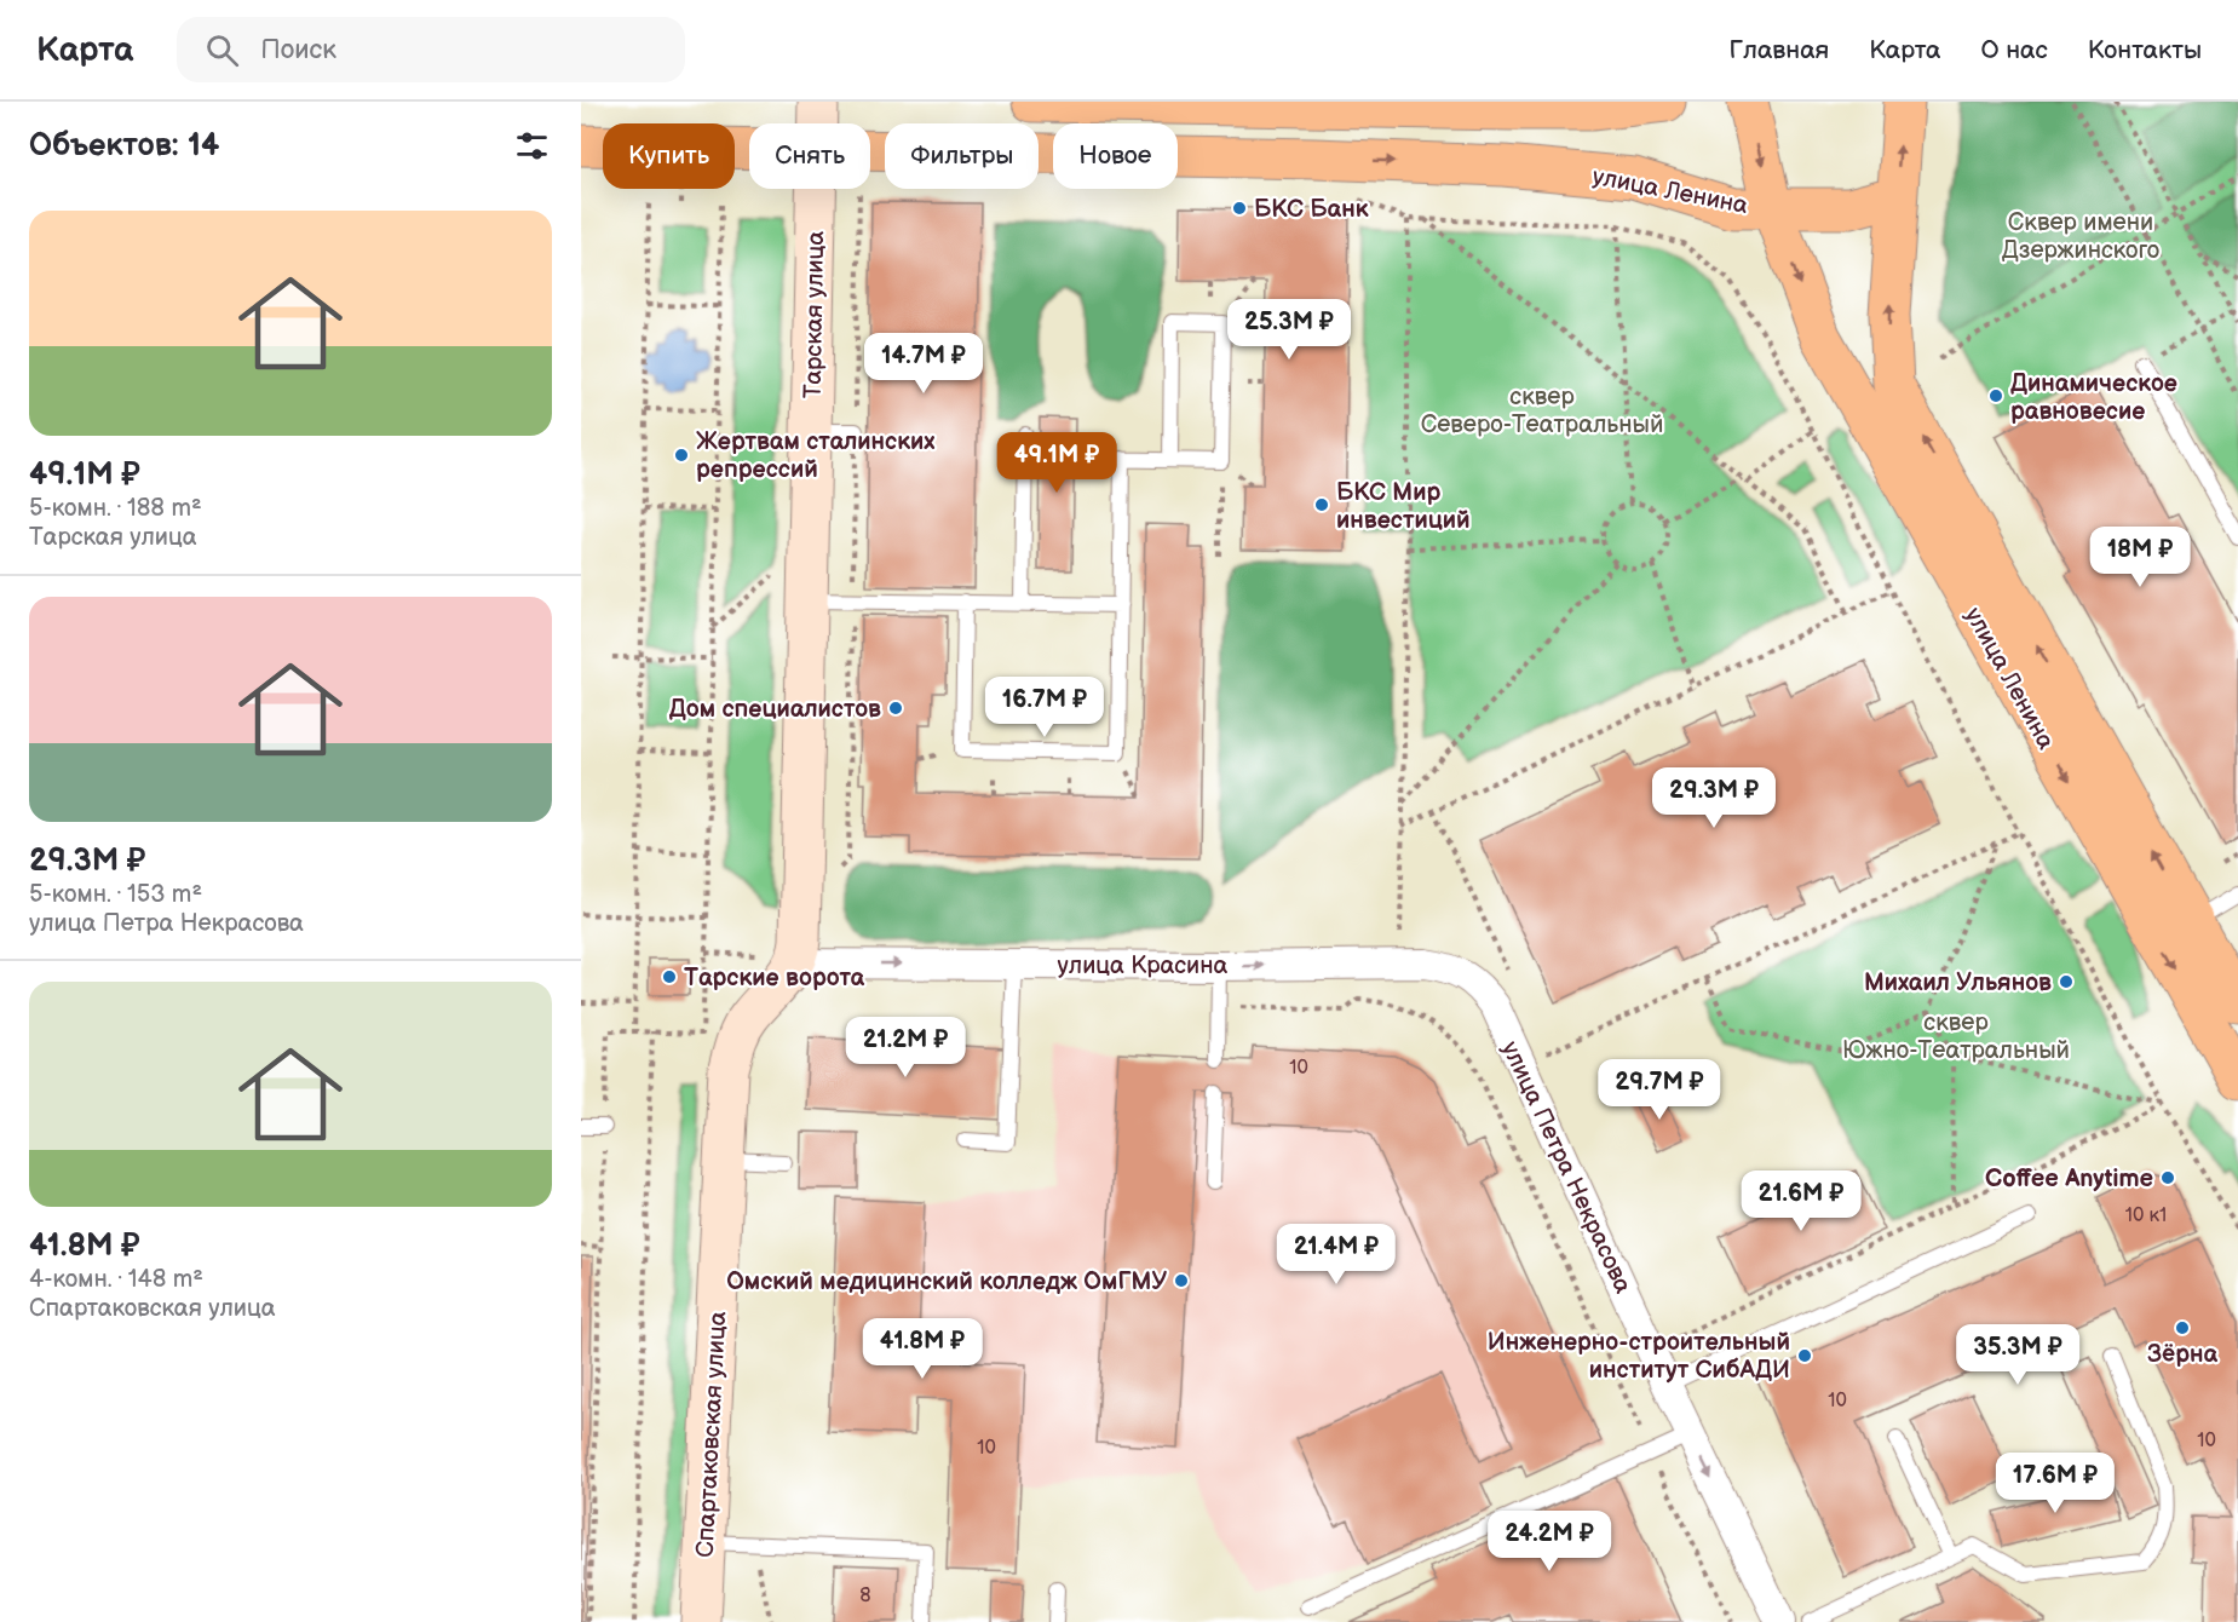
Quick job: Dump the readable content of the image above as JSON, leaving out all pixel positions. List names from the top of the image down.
{
  "streets": {
    "main road": ["улица Ленина"],
    "street": [
      "Тарская улица",
      "улица Красина",
      "улица Петра Некрасова",
      "Спартаковская улица"
    ]
  },
  "crossings": [
    ["Тарская улица", "улица Красина"],
    ["Тарская улица", "Спартаковская улица"],
    ["улица Красина", "улица Петра Некрасова"],
    ["улица Красина", "Спартаковская улица"]
  ],
  "one_way": ["улица Красина"],
  "parks": ["Сквер имени Дзержинского", "сквер Северо-Театральный", "сквер Южно-Театральный"],
  "places": [
    "БКС Банк",
    "Динамическое равновесие",
    "Жертвам сталинских репрессий",
    "БКС Мир инвестиций",
    "Дом специалистов",
    "Тарские ворота",
    "Михаил Ульянов",
    "Coffee Anytime",
    "Омский медицинский колледж ОмГМУ",
    "Зёрна",
    "Инженерно-строительный институт СибАДИ"
  ],
  "house_numbers": [
    "10",
    "10 к1",
    "10",
    "10",
    "10",
    "8"
  ],
  "page": {
    "header": "Карта",
    "search": "Поиск",
    "nav": [
      "Главная",
      "Карта",
      "О нас",
      "Контакты"
    ],
    "heading": "Объектов: 14",
    "chip": [
      "Купить",
      "Снять",
      "Фильтры",
      "Новое"
    ],
    "list": [
      {
        "name": "49.1M ₽",
        "note": "5-комн. · 188 m² · Тарская улица"
      },
      {
        "name": "29.3M ₽",
        "note": "5-комн. · 153 m² · улица Петра Некрасова"
      },
      {
        "name": "41.8M ₽",
        "note": "4-комн. · 148 m² · Спартаковская улица"
      }
    ],
    "price": [
      "25.3M ₽",
      "14.7M ₽",
      "49.1M ₽",
      "18M ₽",
      "16.7M ₽",
      "29.3M ₽",
      "21.2M ₽",
      "29.7M ₽",
      "21.6M ₽",
      "21.4M ₽",
      "41.8M ₽",
      "35.3M ₽",
      "17.6M ₽",
      "24.2M ₽"
    ]
  }
}
